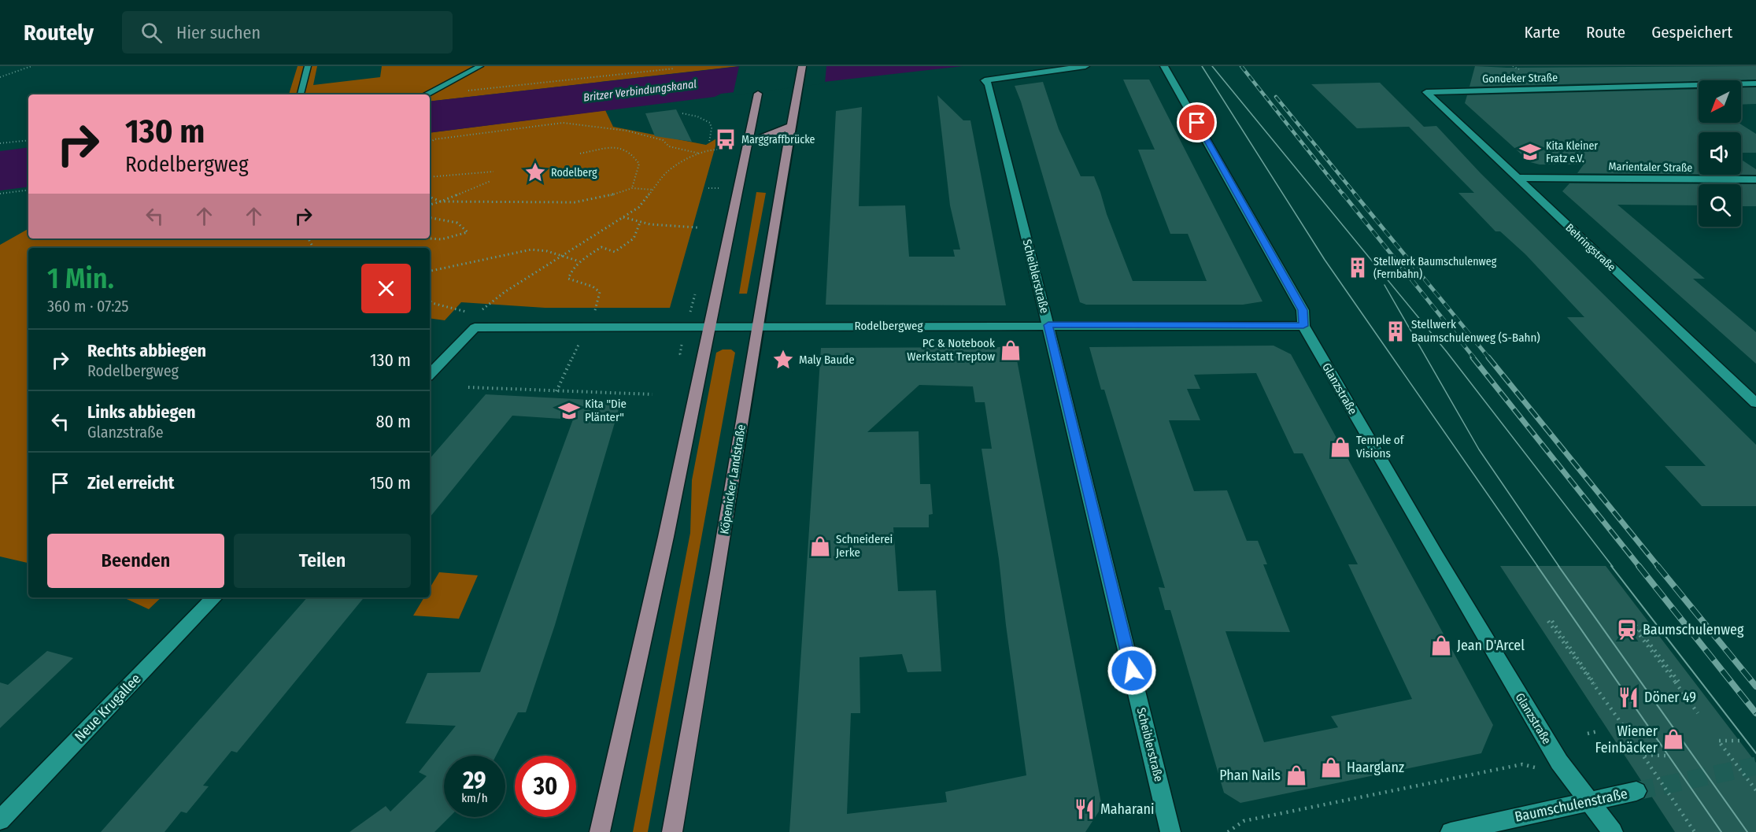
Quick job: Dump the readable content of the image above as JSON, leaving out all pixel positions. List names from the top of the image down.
{
  "streets": {
    "main road": ["Köpenicker Landstraße"],
    "street": [
      "Gondeker Straße",
      "Marientaler Straße",
      "Behringstraße",
      "Scheiblerstraße",
      "Rodelbergweg",
      "Glanzstraße",
      "Neue Krugallee",
      "Baumschulenstraße"
    ]
  },
  "crossings": [
    ["Gondeker Straße", "Behringstraße"],
    ["Marientaler Straße", "Behringstraße"],
    ["Scheiblerstraße", "Rodelbergweg"],
    ["Rodelbergweg", "Glanzstraße"],
    ["Rodelbergweg", "Köpenicker Landstraße"],
    ["Glanzstraße", "Baumschulenstraße"]
  ],
  "water": ["Britzer Verbindungskanal"],
  "places": {
    "bus stop": ["Marggraffbrücke"],
    "school or university": ["Kita Kleiner Fratz e.V.", "Kita \"Die Plänter\""],
    "place": ["Rodelberg", "Maly Baude"],
    "building": ["Stellwerk Baumschulenweg (Fernbahn)", "Stellwerk Baumschulenweg (S-Bahn)"],
    "shop": [
      "PC & Notebook Werkstatt Treptow",
      "Temple of Visions",
      "Schneiderei Jerke",
      "Jean D'Arcel",
      "Wiener Feinbäcker",
      "Haarglanz",
      "Phan Nails"
    ],
    "station": ["Baumschulenweg"],
    "restaurant": ["Döner 49", "Maharani"]
  },
  "north": "bottom left",
  "page": {
    "header": "Routely",
    "search": "Hier suchen",
    "nav": ["Karte", "Route", "Gespeichert"],
    "turn": ["130 m", "Rodelbergweg"],
    "heading": ["1 Min.", "360 m · 07:25"],
    "list": [
      {
        "name": "Rechts abbiegen",
        "note": "Rodelbergweg",
        "value": "130 m"
      },
      {
        "name": "Links abbiegen",
        "note": "Glanzstraße",
        "value": "80 m"
      },
      {
        "name": "Ziel erreicht",
        "value": "150 m"
      }
    ],
    "buttons": ["Beenden", "Teilen"],
    "speed": "29 km/h",
    "limit": "30"
  }
}
